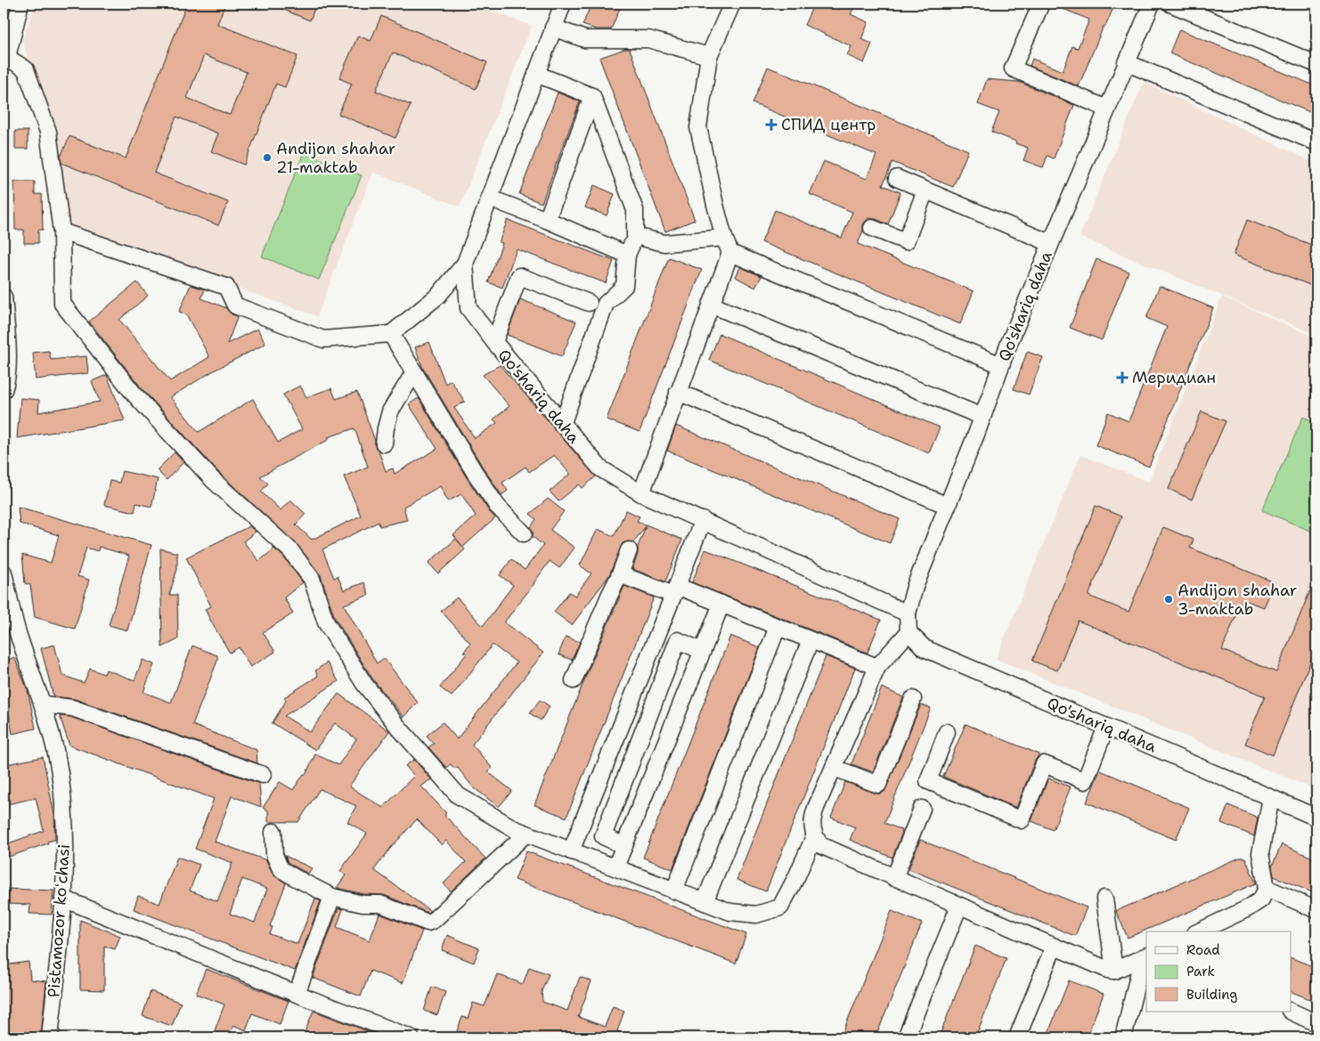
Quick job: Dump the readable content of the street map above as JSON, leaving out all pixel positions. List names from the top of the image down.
{
  "streets": {
    "street": ["Qo'shariq daha", "Pistamozor koʻchasi"]
  },
  "places": {
    "health": ["СПИД центр", "Меридиан"],
    "other": ["Andijon shahar 21-maktab", "Andijon shahar 3-maktab"]
  },
  "legend": ["Road", "Park", "Building"]
}
